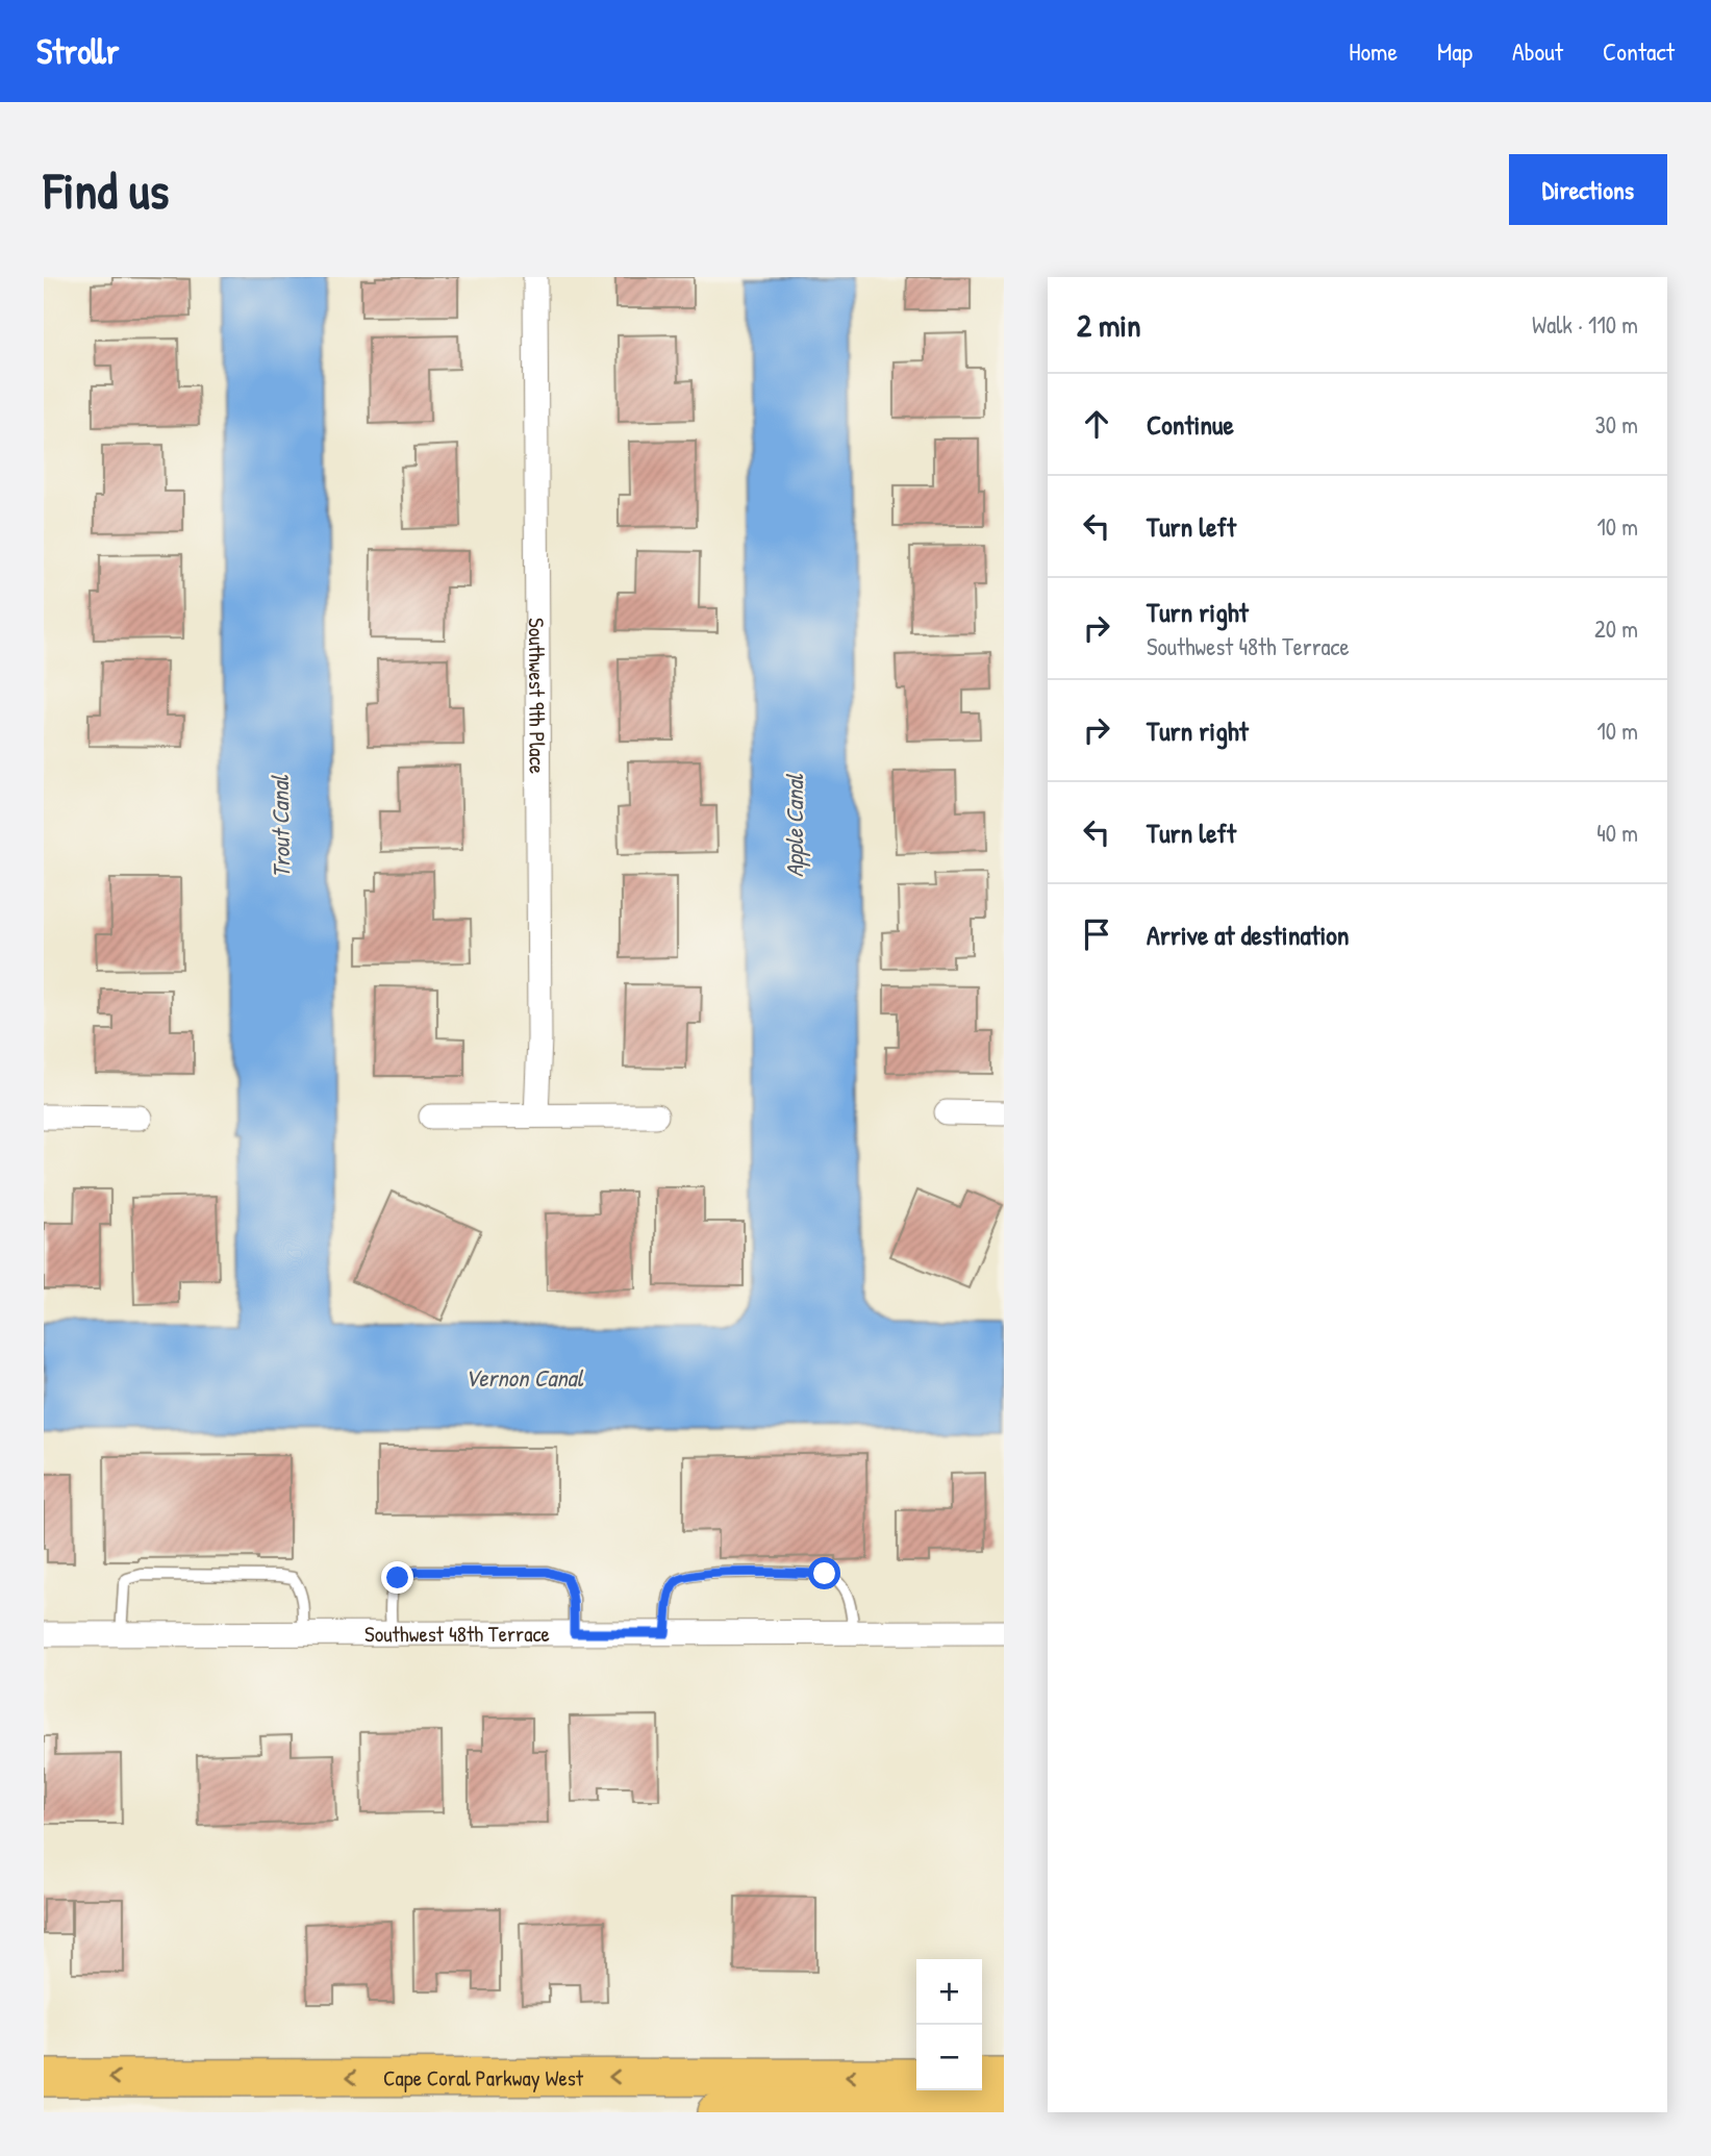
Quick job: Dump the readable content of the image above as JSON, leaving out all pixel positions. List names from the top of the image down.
{
  "streets": {
    "main road": ["Cape Coral Parkway West"],
    "street": ["Southwest 9th Place", "Southwest 48th Terrace"]
  },
  "one_way": ["Cape Coral Parkway West"],
  "water": ["Apple Canal", "Trout Canal", "Vernon Canal"],
  "page": {
    "header": "Strollr",
    "nav": [
      "Home",
      "Map",
      "About",
      "Contact"
    ],
    "buttons": "Directions",
    "title": "Find us",
    "heading": ["2 min", "Walk · 110 m"],
    "list": [
      ["Continue", "30 m"],
      ["Turn left", "10 m"],
      ["Turn right", "Southwest 48th Terrace", "20 m"],
      ["Turn right", "10 m"],
      ["Turn left", "40 m"],
      "Arrive at destination"
    ],
    "map_buttons": ["+", "−"]
  }
}
